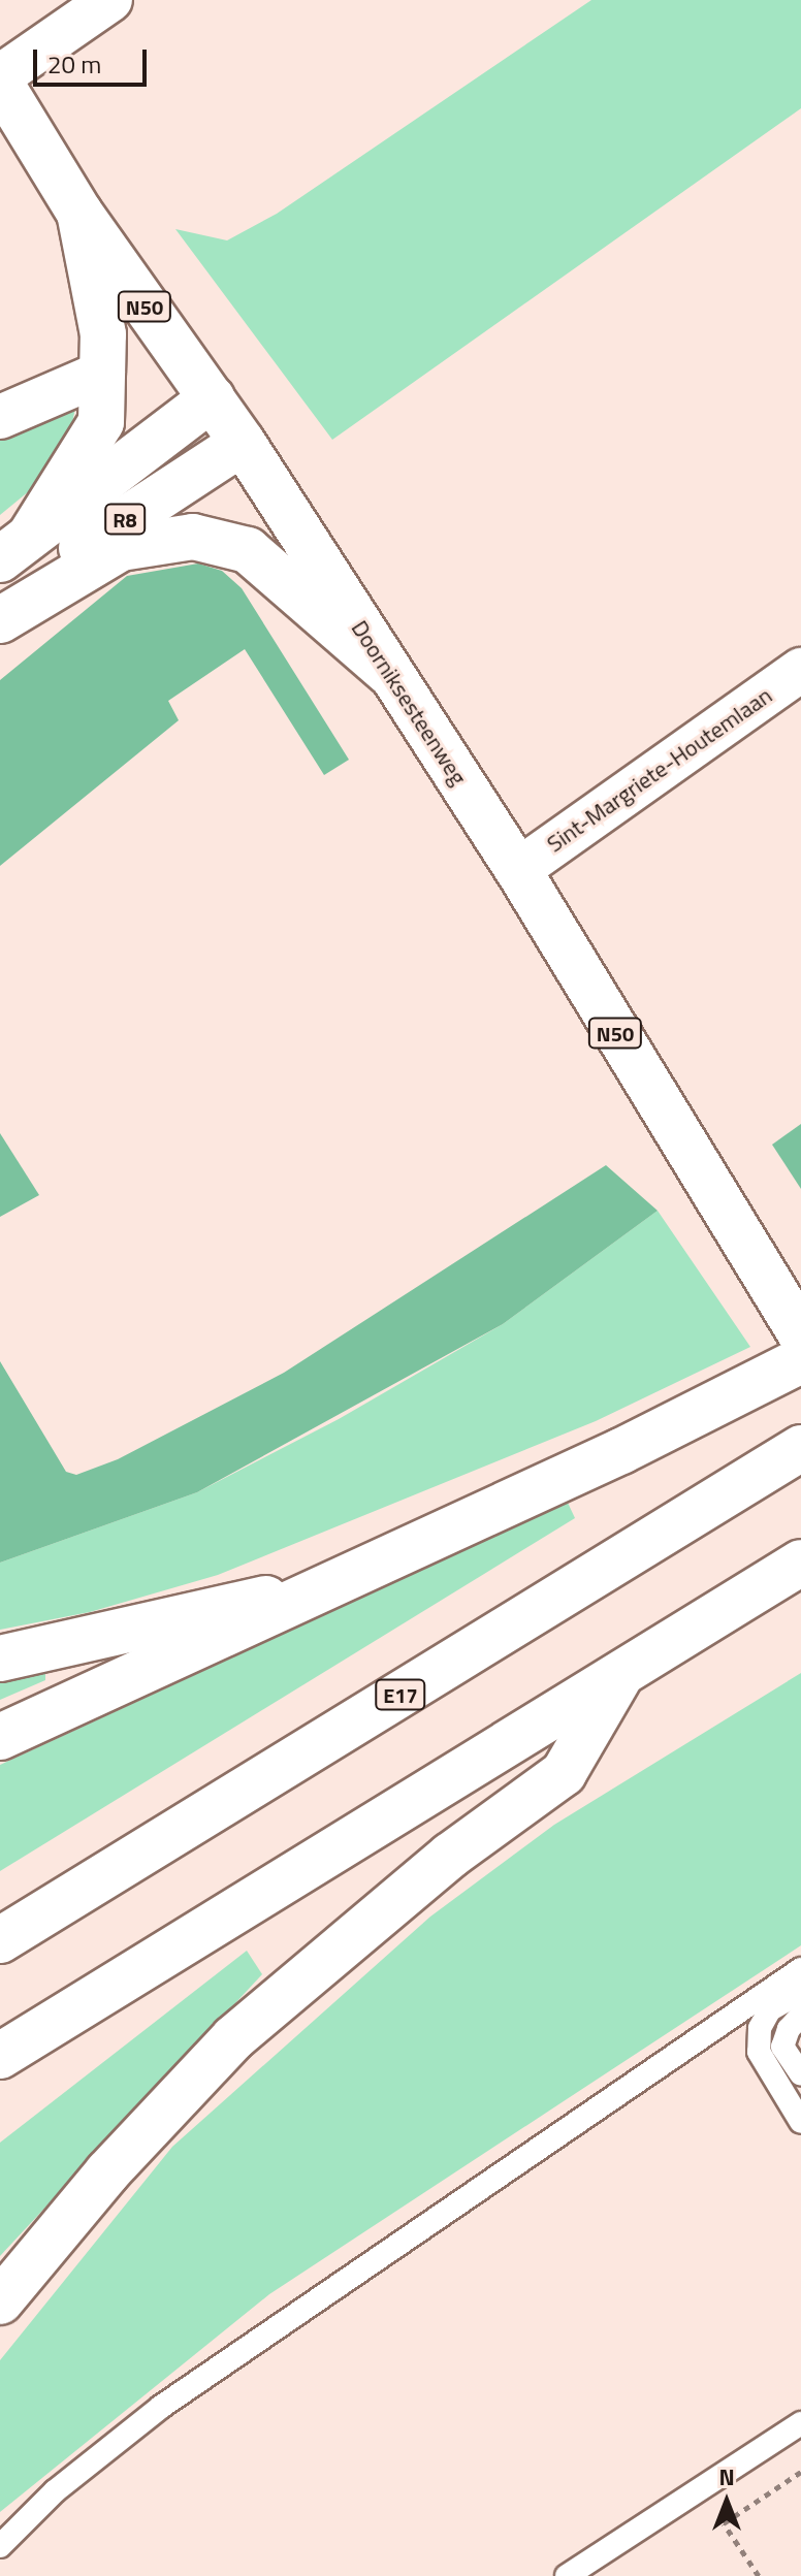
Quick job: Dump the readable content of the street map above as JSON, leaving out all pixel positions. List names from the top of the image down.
{
  "streets": {
    "main road": [
      "N50",
      "R8",
      "Doorniksesteenweg",
      "E17"
    ],
    "street": ["Sint-Margriete-Houtemlaan"]
  },
  "crossings": [
    ["R8", "Doorniksesteenweg"],
    ["Doorniksesteenweg", "Sint-Margriete-Houtemlaan"]
  ],
  "scale_bar": "20 m",
  "north": "top"
}
